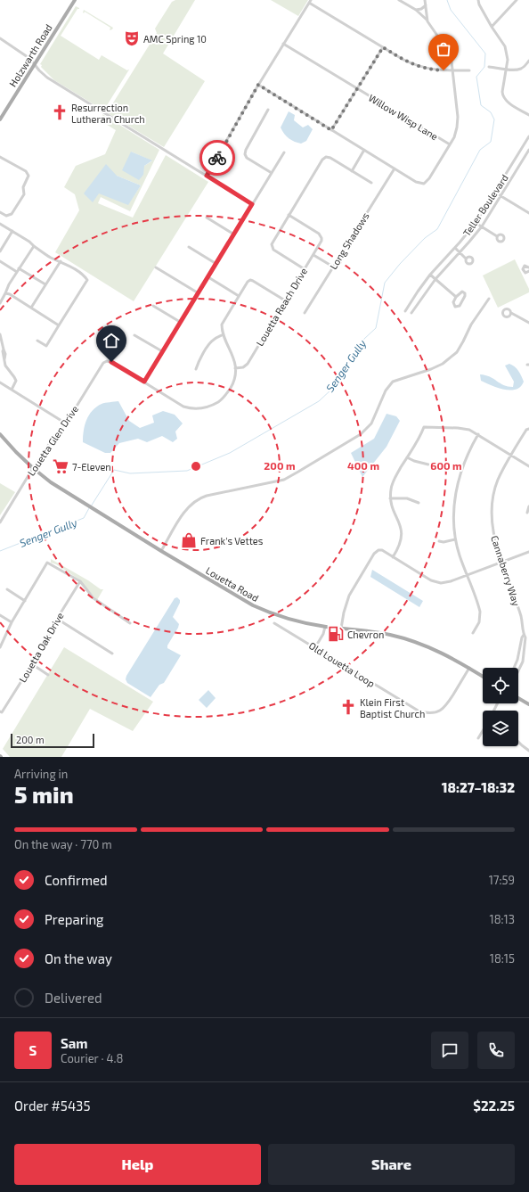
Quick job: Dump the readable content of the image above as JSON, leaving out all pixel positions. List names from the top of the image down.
{
  "streets": {
    "main road": ["Holzwarth Road", "Louetta Road"],
    "street": [
      "Willow Wisp Lane",
      "Teller Boulevard",
      "Long Shadows",
      "Louetta Reach Drive",
      "Louetta Glen Drive",
      "Cannaberry Way",
      "Louetta Oak Drive",
      "Old Louetta Loop"
    ]
  },
  "crossings": [
    ["Louetta Glen Drive", "Louetta Road"],
    ["Louetta Road", "Old Louetta Loop"]
  ],
  "water": ["Senger Gully"],
  "places": {
    "theatre": ["AMC Spring 10"],
    "church": ["Resurrection Lutheran Church", "Klein First Baptist Church"],
    "supermarket": ["7-Eleven"],
    "shop": ["Frank's Vettes"],
    "fuel station": ["Chevron"]
  },
  "scale_bar": "200 m",
  "page": {
    "scale": "200 m",
    "heading": ["5 min", "Arriving in", "18:27–18:32"],
    "panel": [
      "Sam",
      "Courier · 4.8",
      "Order #5435",
      "$22.25"
    ],
    "bar": "On the way · 770 m",
    "list": [
      ["Confirmed", "17:59"],
      ["Preparing", "18:13"],
      ["On the way", "18:15"],
      "Delivered"
    ],
    "round": "S",
    "buttons": ["Help", "Share"]
  },
  "rings": ["200 m", "400 m", "600 m"]
}
